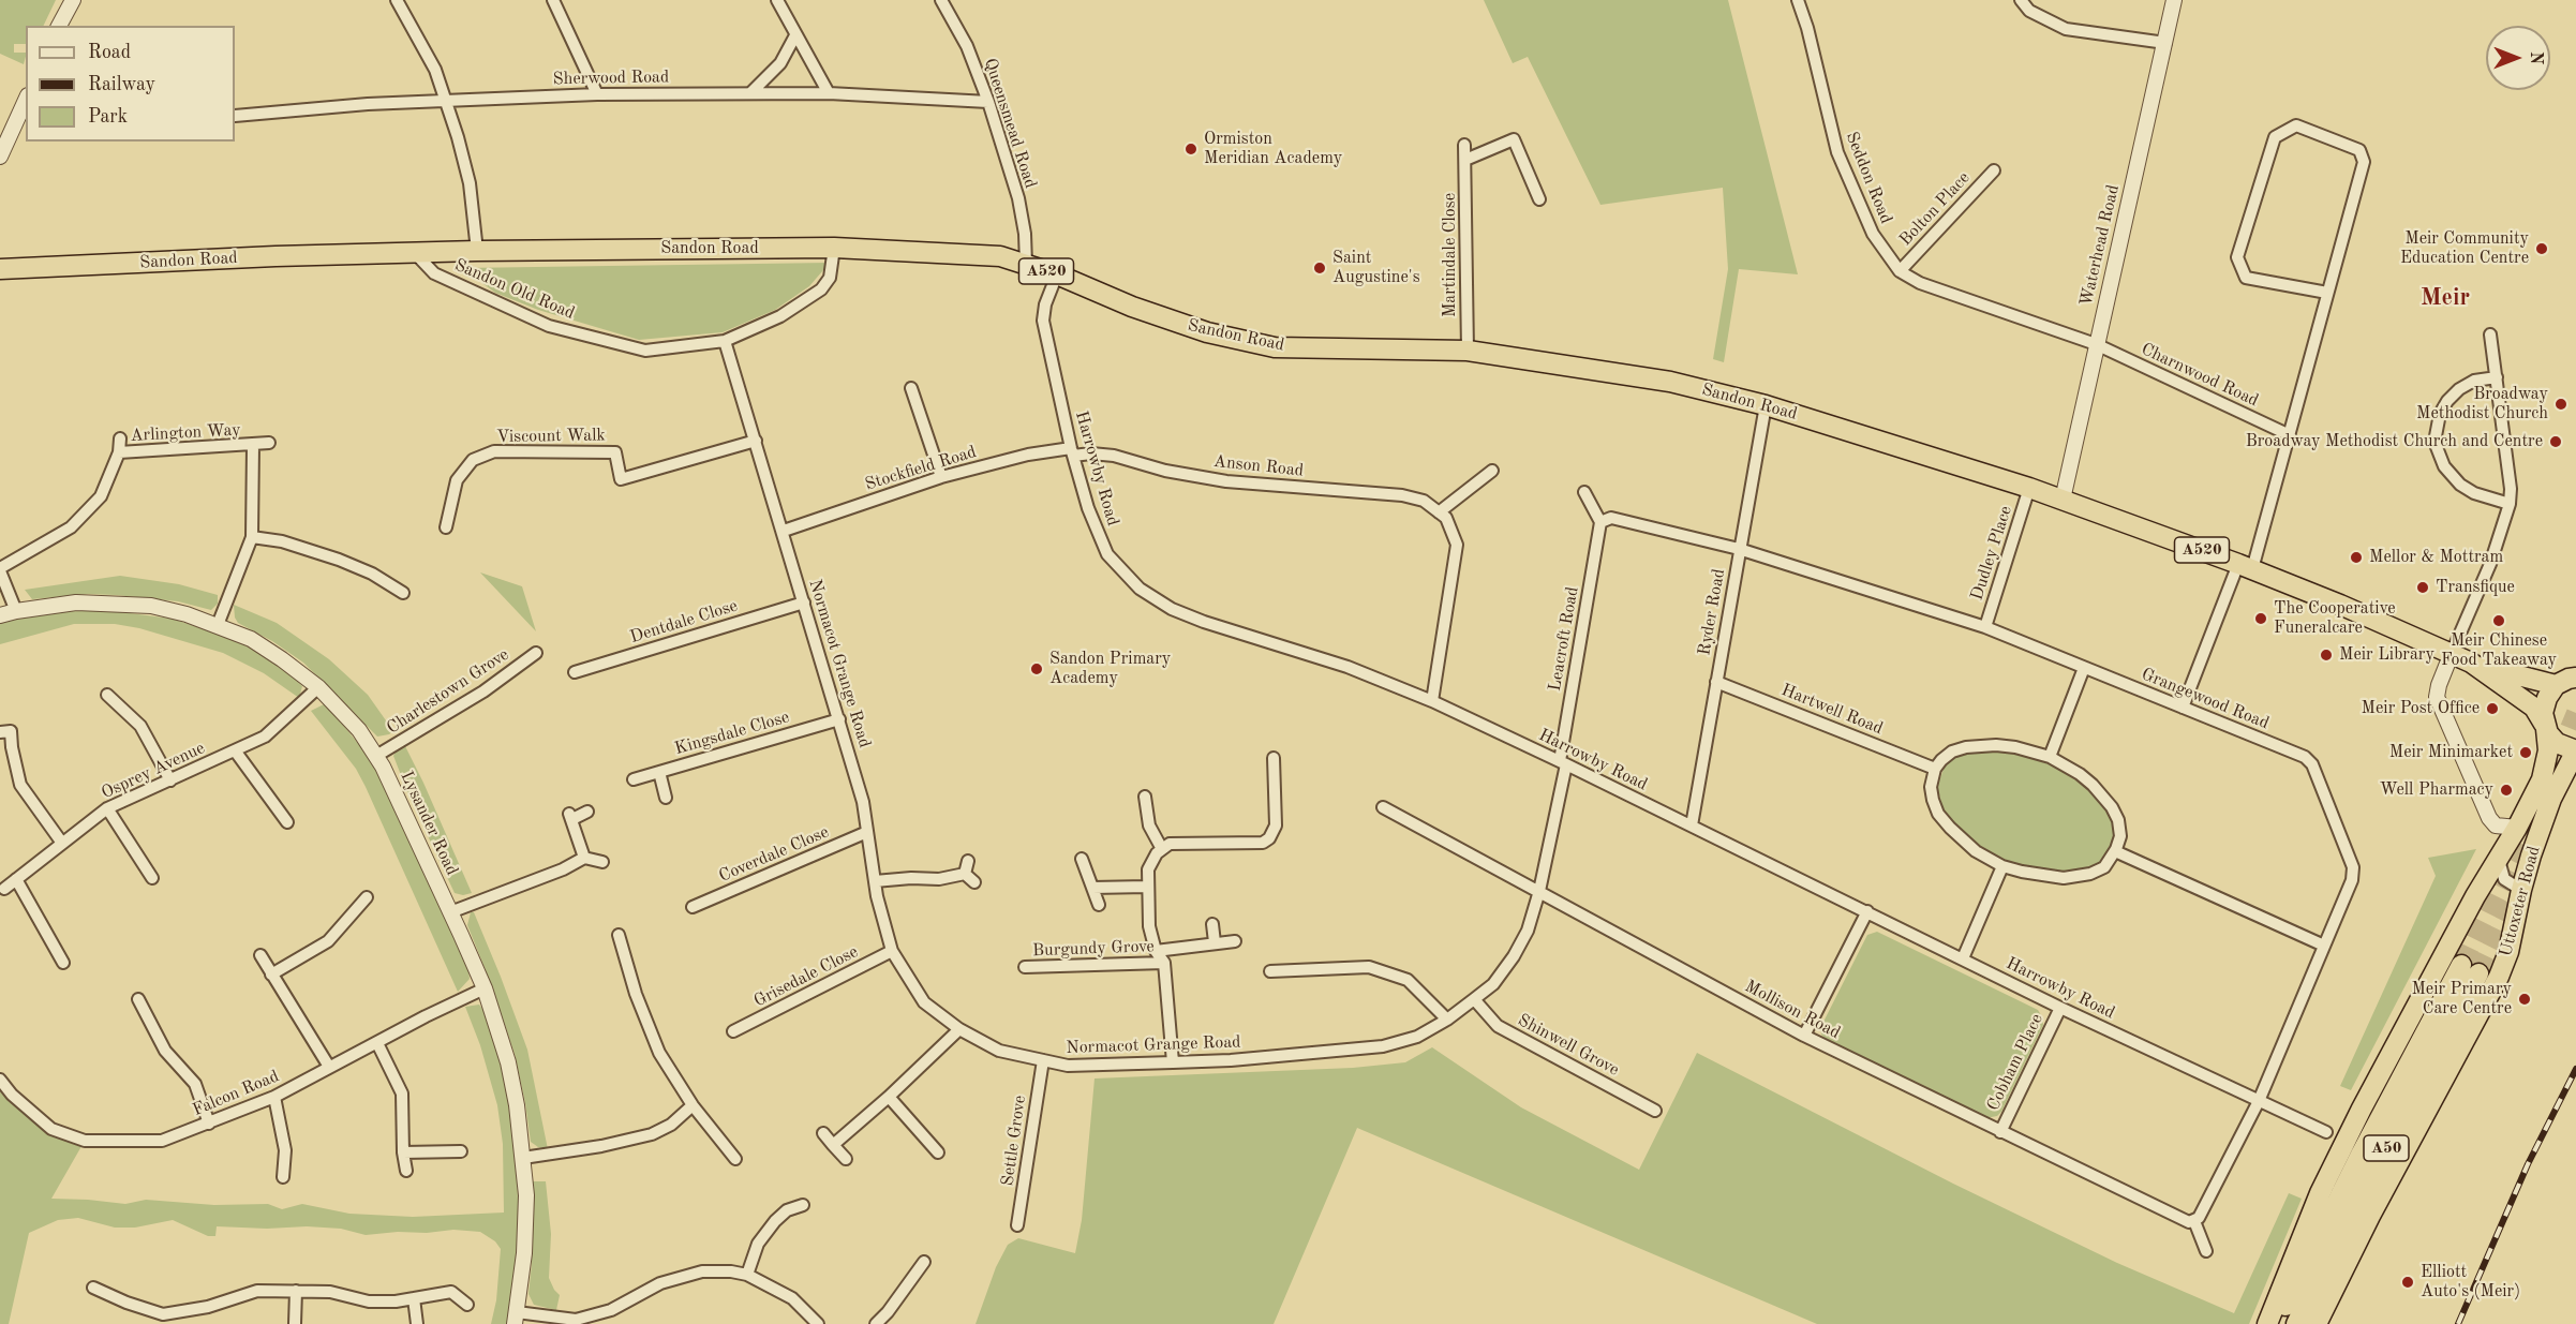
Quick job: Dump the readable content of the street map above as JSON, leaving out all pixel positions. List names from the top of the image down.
{
  "streets": {
    "highway": [
      "Sandon Road",
      "A520",
      "Uttoxeter Road",
      "A50"
    ],
    "street": [
      "Sherwood Road",
      "Queensmead Road",
      "Seddon Road",
      "Bolton Place",
      "Waterhead Road",
      "Martindale Close",
      "Sandon Old Road",
      "Charnwood Road",
      "Arlington Way",
      "Viscount Walk",
      "Anson Road",
      "Stockfield Road",
      "Harrowby Road",
      "Dudley Place",
      "Ryder Road",
      "Dentdale Close",
      "Leacroft Road",
      "Normacot Grange Road",
      "Charlestown Grove",
      "Grangewood Road",
      "Hartwell Road",
      "Kingsdale Close",
      "Osprey Avenue",
      "Lysander Road",
      "Coverdale Close",
      "Burgundy Grove",
      "Grisedale Close",
      "Mollison Road",
      "Shinwell Grove",
      "Cobham Place",
      "Falcon Road",
      "Settle Grove"
    ]
  },
  "crossings": [
    ["Sherwood Road", "Queensmead Road"],
    ["Queensmead Road", "Sandon Road"],
    ["Seddon Road", "Bolton Place"],
    ["Seddon Road", "Waterhead Road"],
    ["Seddon Road", "Charnwood Road"],
    ["Waterhead Road", "Sandon Road"],
    ["Waterhead Road", "Charnwood Road"],
    ["Sandon Road", "Martindale Close"],
    ["Sandon Road", "Sandon Old Road"],
    ["Sandon Road", "Harrowby Road"],
    ["Sandon Road", "Dudley Place"],
    ["Sandon Road", "Ryder Road"],
    ["Sandon Road", "Uttoxeter Road"],
    ["Sandon Old Road", "Normacot Grange Road"],
    ["Arlington Way", "Lysander Road"],
    ["Viscount Walk", "Normacot Grange Road"],
    ["Anson Road", "Stockfield Road"],
    ["Anson Road", "Harrowby Road"],
    ["Stockfield Road", "Harrowby Road"],
    ["Stockfield Road", "Normacot Grange Road"],
    ["Harrowby Road", "Ryder Road"],
    ["Harrowby Road", "Leacroft Road"],
    ["Harrowby Road", "Normacot Grange Road"],
    ["Harrowby Road", "Grangewood Road"],
    ["Harrowby Road", "Cobham Place"],
    ["Dudley Place", "Grangewood Road"],
    ["Ryder Road", "Grangewood Road"],
    ["Ryder Road", "Hartwell Road"],
    ["Dentdale Close", "Normacot Grange Road"],
    ["Leacroft Road", "Normacot Grange Road"],
    ["Normacot Grange Road", "Kingsdale Close"],
    ["Normacot Grange Road", "Coverdale Close"],
    ["Normacot Grange Road", "Grisedale Close"],
    ["Normacot Grange Road", "Mollison Road"],
    ["Normacot Grange Road", "Shinwell Grove"],
    ["Normacot Grange Road", "Settle Grove"],
    ["Charlestown Grove", "Lysander Road"],
    ["Osprey Avenue", "Lysander Road"],
    ["Lysander Road", "Falcon Road"],
    ["Mollison Road", "Cobham Place"]
  ],
  "districts": ["Meir"],
  "places": [
    "Ormiston Meridian Academy",
    "Meir Community Education Centre",
    "Saint Augustine's",
    "Broadway Methodist Church",
    "Broadway Methodist Church and Centre",
    "Mellor & Mottram",
    "Transfique",
    "The Cooperative Funeralcare",
    "Meir Chinese Food Takeaway",
    "Meir Library",
    "Sandon Primary Academy",
    "Meir Post Office",
    "Meir Minimarket",
    "Well Pharmacy",
    "Meir Primary Care Centre",
    "Elliott Auto's (Meir)"
  ],
  "legend": ["Road", "Railway", "Park"],
  "north": "right"
}
